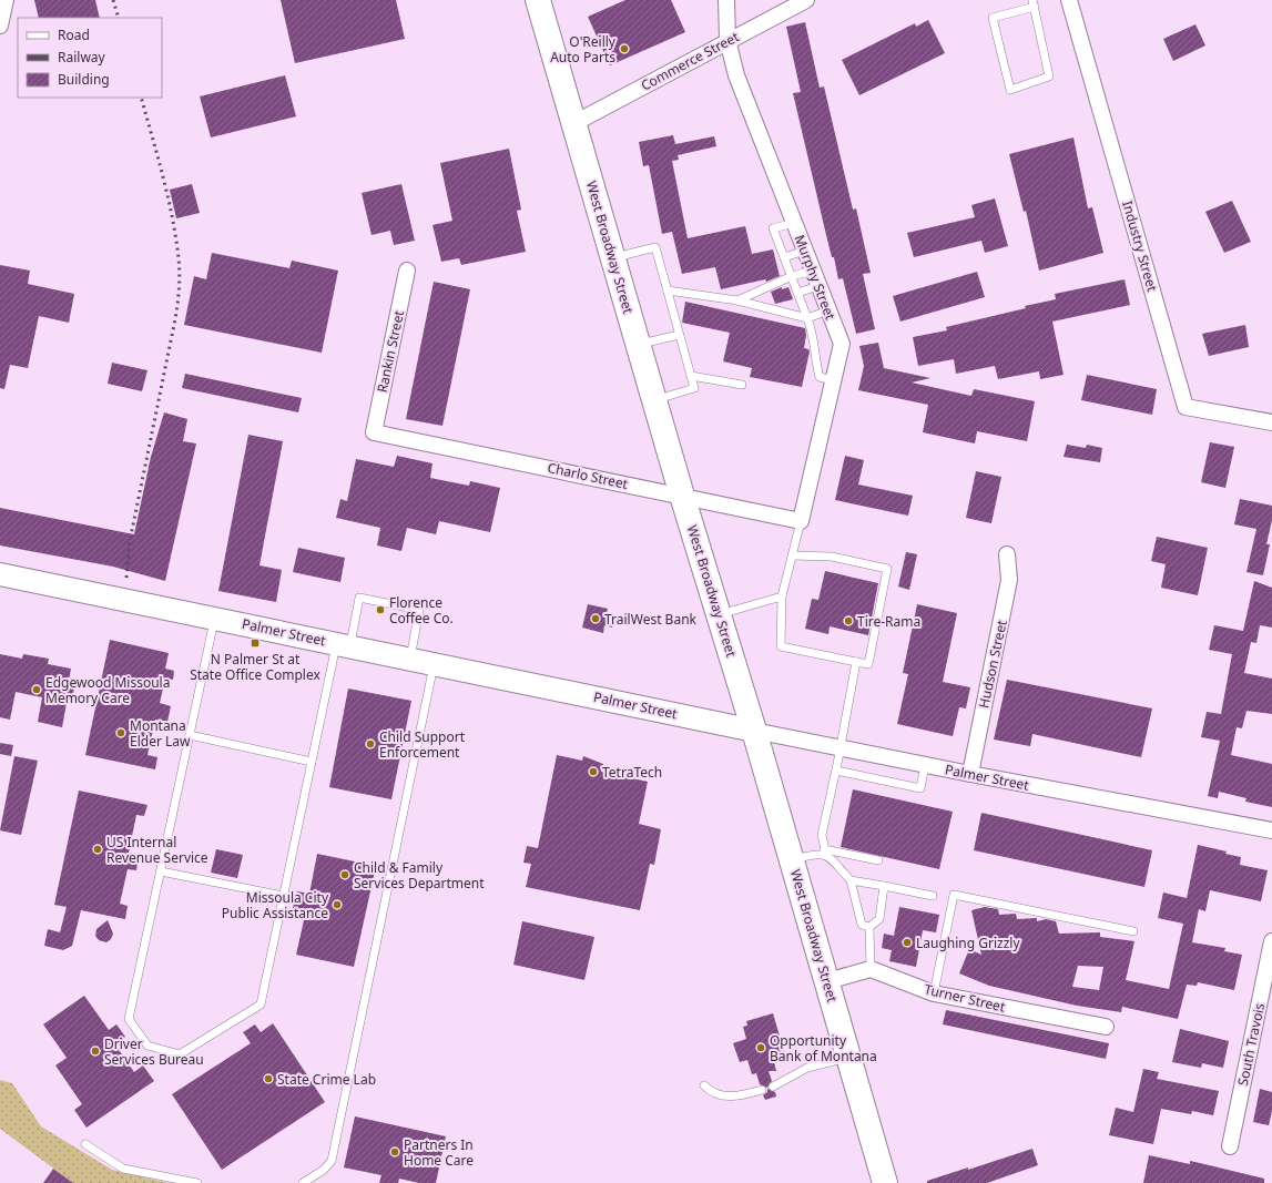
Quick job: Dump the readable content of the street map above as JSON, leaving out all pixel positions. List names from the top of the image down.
{
  "streets": {
    "main road": ["West Broadway Street"],
    "street": [
      "Commerce Street",
      "Industry Street",
      "Murphy Street",
      "Rankin Street",
      "Charlo Street",
      "Palmer Street",
      "Hudson Street",
      "Turner Street",
      "South Travois"
    ]
  },
  "crossings": [
    ["Commerce Street", "West Broadway Street"],
    ["Commerce Street", "Murphy Street"],
    ["West Broadway Street", "Charlo Street"],
    ["West Broadway Street", "Palmer Street"],
    ["Murphy Street", "Charlo Street"],
    ["Rankin Street", "Charlo Street"],
    ["Palmer Street", "Hudson Street"]
  ],
  "places": {
    "other": [
      "O'Reilly Auto Parts",
      "Florence Coffee Co.",
      "TrailWest Bank",
      "Tire-Rama",
      "Edgewood Missoula Memory Care",
      "Montana Elder Law",
      "Child Support Enforcement",
      "TetraTech",
      "US Internal Revenue Service",
      "Child & Family Services Department",
      "Missoula City Public Assistance",
      "Laughing Grizzly",
      "Opportunity Bank of Montana",
      "Driver Services Bureau",
      "State Crime Lab",
      "Partners In Home Care"
    ],
    "transit": ["N Palmer St at State Office Complex"]
  },
  "legend": ["Road", "Railway", "Building"]
}
